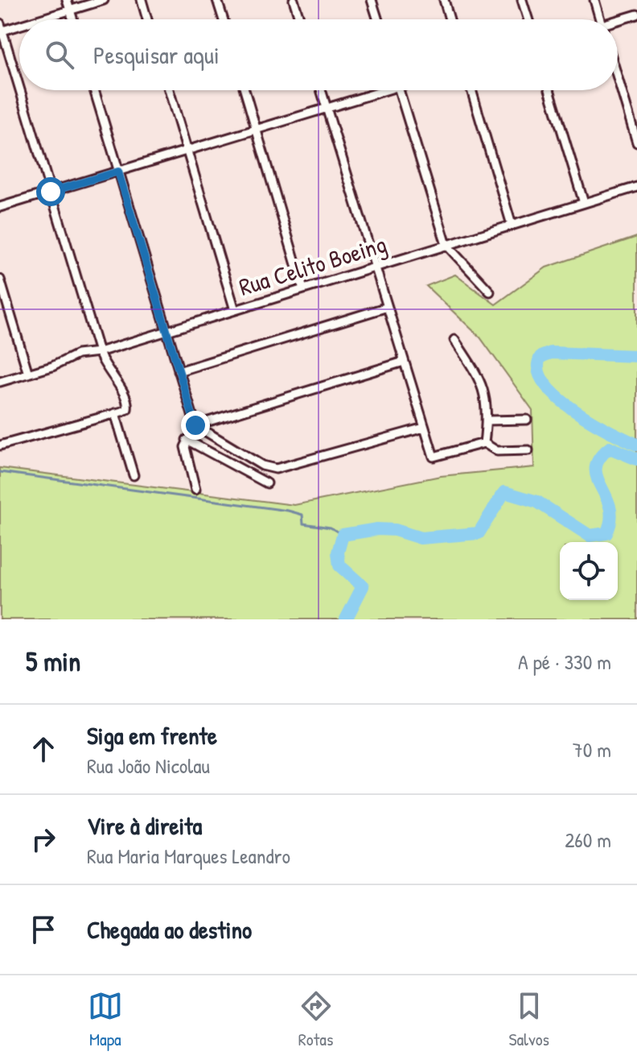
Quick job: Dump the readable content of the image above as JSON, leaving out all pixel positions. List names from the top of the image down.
{
  "streets": {
    "street": ["Rua Celito Boeing"]
  },
  "page": {
    "search": "Pesquisar aqui",
    "heading": ["5 min", "A pé · 330 m"],
    "list": [
      ["Siga em frente", "Rua João Nicolau", "70 m"],
      ["Vire à direita", "Rua Maria Marques Leandro", "260 m"],
      "Chegada ao destino"
    ],
    "nav": ["Mapa", "Rotas", "Salvos"]
  }
}
